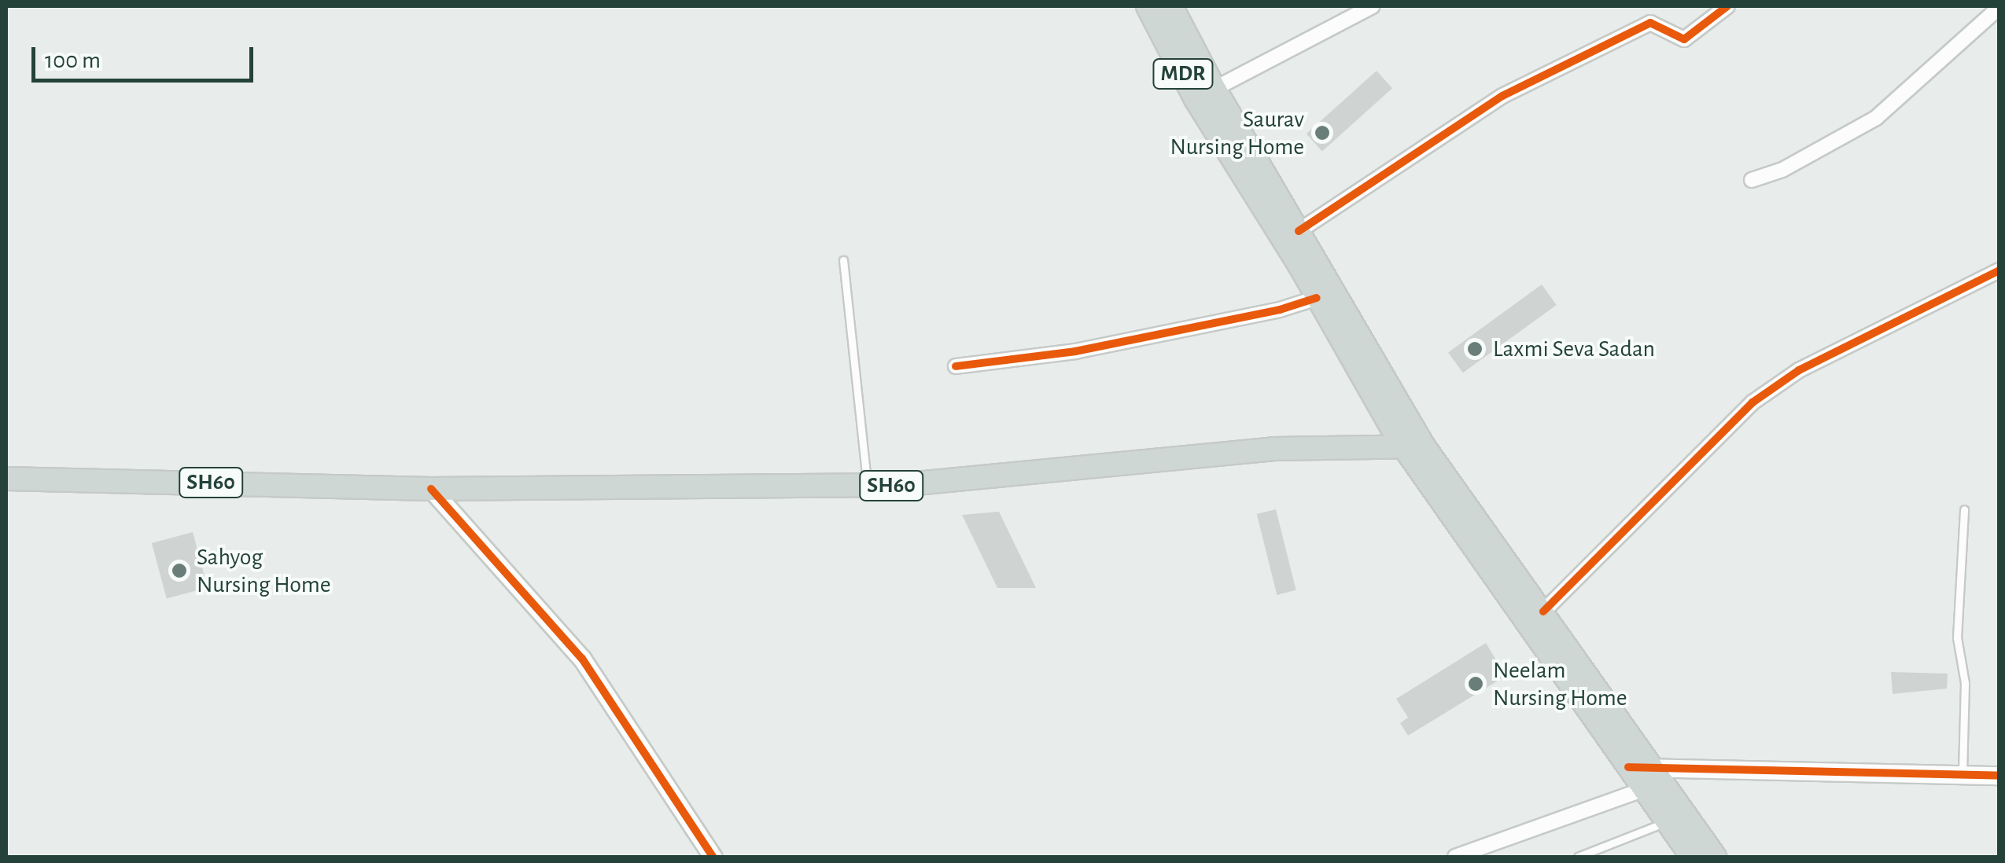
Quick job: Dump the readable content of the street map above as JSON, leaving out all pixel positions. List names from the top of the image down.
{
  "streets": {
    "main road": ["MDR", "SH60"]
  },
  "crossings": [
    ["MDR", "SH60"]
  ],
  "places": [
    "Saurav Nursing Home",
    "Laxmi Seva Sadan",
    "Sahyog Nursing Home",
    "Neelam Nursing Home"
  ],
  "scale_bar": "100 m"
}
